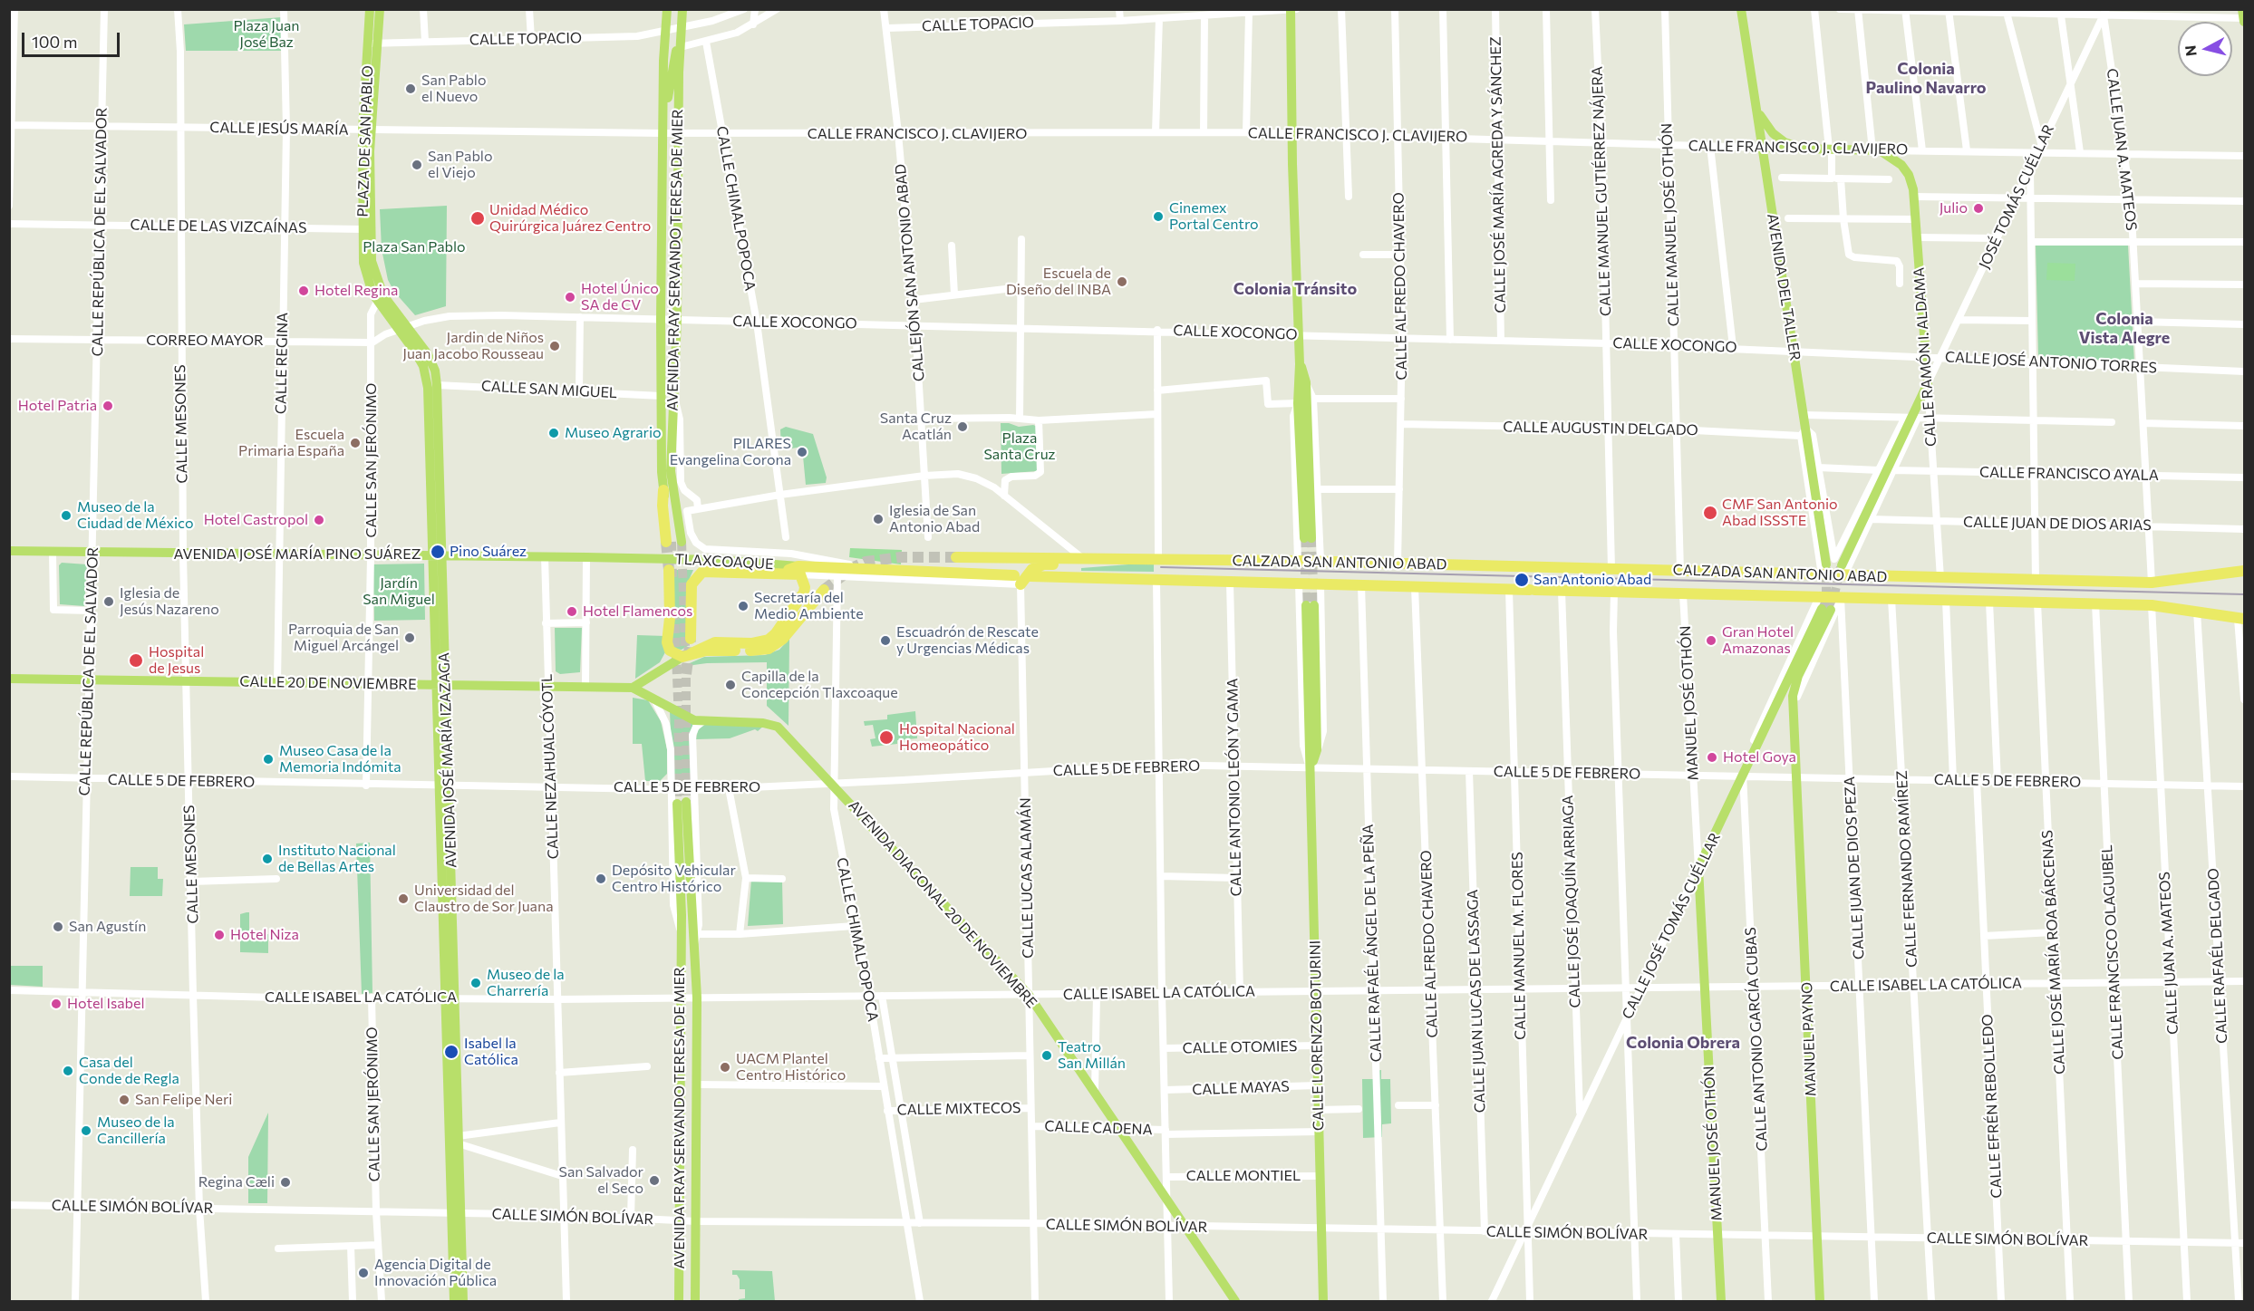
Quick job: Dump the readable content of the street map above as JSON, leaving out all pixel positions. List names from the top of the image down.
{
  "streets": {
    "highway": ["CALZADA SAN ANTONIO ABAD"],
    "main road": [
      "CALLE FRANCISCO J. CLAVIJERO",
      "PLAZA DE SAN PABLO",
      "AVENIDA FRAY SERVANDO TERESA DE MIER",
      "AVENIDA DEL TALLER",
      "CALLE RAMÓN I. ALDAMA",
      "AVENIDA JOSÉ MARÍA PINO SUÁREZ",
      "TLAXCOAQUE",
      "CALLE 20 DE NOVIEMBRE",
      "MANUEL JOSÉ OTHÓN",
      "AVENIDA JOSÉ MARÍA IZAZAGA",
      "AVENIDA DIAGONAL 20 DE NOVIEMBRE",
      "CALLE JOSÉ TOMÁS CUÉLLAR",
      "CALLE LORENZO BOTURINI",
      "MANUEL PAYNO"
    ],
    "street": [
      "CALLE TOPACIO",
      "CALLE JESÚS MARÍA",
      "CALLE JUAN A. MATEOS",
      "CALLE JOSÉ MARÍA AGREDA Y SÁNCHEZ",
      "CALLE MANUEL GUTIÉRREZ NÁJERA",
      "JOSÉ TOMÁS CUÉLLAR",
      "CALLE CHIMALPOPOCA",
      "CALLE MANUEL JOSÉ OTHÓN",
      "CALLE DE LAS VIZCAÍNAS",
      "CALLE REPÚBLICA DE EL SALVADOR",
      "CALLEJÓN SAN ANTONIO ABAD",
      "CALLE ALFREDO CHAVERO",
      "CALLE XOCONGO",
      "CORREO MAYOR",
      "CALLE JOSÉ ANTONIO TORRES",
      "CALLE REGINA",
      "CALLE SAN MIGUEL",
      "CALLE MESONES",
      "CALLE AUGUSTIN DELGADO",
      "CALLE SAN JERÓNIMO",
      "CALLE FRANCISCO AYALA",
      "CALLE JUAN DE DIOS ARIAS",
      "CALLE NEZAHUALCÓYOTL",
      "CALLE 5 DE FEBRERO",
      "CALLE ANTONIO LEÓN Y GAMA",
      "CALLE JUAN DE DIOS PEZA",
      "CALLE FERNANDO RAMÍREZ",
      "CALLE LUCAS ALAMÁN",
      "CALLE JOSÉ JOAQUÍN ARRIAGA",
      "CALLE RAFAÉL ÁNGEL DE LA PEÑA",
      "CALLE MANUEL M. FLORES",
      "CALLE JOSÉ MARÍA ROA BÁRCENAS",
      "CALLE FRANCISCO OLAGUIBEL",
      "CALLE RAFAÉL DELGADO",
      "CALLE ISABEL LA CATÓLICA",
      "CALLE JUAN LUCAS DE LASSAGA",
      "CALLE ANTONIO GARCÍA CUBAS",
      "CALLE OTOMIES",
      "CALLE MAYAS",
      "CALLE EFRÉN REBOLLEDO",
      "CALLE MIXTECOS",
      "CALLE CADENA",
      "CALLE MONTIEL",
      "CALLE SIMÓN BOLÍVAR"
    ]
  },
  "crossings": [
    ["CALLE TOPACIO", "PLAZA DE SAN PABLO"],
    ["CALLE TOPACIO", "AVENIDA FRAY SERVANDO TERESA DE MIER"],
    ["CALLE TOPACIO", "CALLEJÓN SAN ANTONIO ABAD"],
    ["CALLE JESÚS MARÍA", "CALLE FRANCISCO J. CLAVIJERO"],
    ["CALLE JESÚS MARÍA", "PLAZA DE SAN PABLO"],
    ["CALLE JESÚS MARÍA", "CALLE REPÚBLICA DE EL SALVADOR"],
    ["CALLE JESÚS MARÍA", "AVENIDA FRAY SERVANDO TERESA DE MIER"],
    ["CALLE JESÚS MARÍA", "CALLE REGINA"],
    ["CALLE JESÚS MARÍA", "CALLE MESONES"],
    ["CALLE FRANCISCO J. CLAVIJERO", "CALLE JUAN A. MATEOS"],
    ["CALLE FRANCISCO J. CLAVIJERO", "CALLE JOSÉ MARÍA AGREDA Y SÁNCHEZ"],
    ["CALLE FRANCISCO J. CLAVIJERO", "CALLE MANUEL GUTIÉRREZ NÁJERA"],
    ["CALLE FRANCISCO J. CLAVIJERO", "JOSÉ TOMÁS CUÉLLAR"],
    ["CALLE FRANCISCO J. CLAVIJERO", "CALLE CHIMALPOPOCA"],
    ["CALLE FRANCISCO J. CLAVIJERO", "CALLE MANUEL JOSÉ OTHÓN"],
    ["CALLE FRANCISCO J. CLAVIJERO", "AVENIDA FRAY SERVANDO TERESA DE MIER"],
    ["CALLE FRANCISCO J. CLAVIJERO", "CALLEJÓN SAN ANTONIO ABAD"],
    ["CALLE FRANCISCO J. CLAVIJERO", "CALLE ALFREDO CHAVERO"],
    ["CALLE FRANCISCO J. CLAVIJERO", "AVENIDA DEL TALLER"],
    ["CALLE FRANCISCO J. CLAVIJERO", "CALLE RAMÓN I. ALDAMA"],
    ["PLAZA DE SAN PABLO", "CALLE DE LAS VIZCAÍNAS"],
    ["PLAZA DE SAN PABLO", "CORREO MAYOR"],
    ["PLAZA DE SAN PABLO", "CALLE SAN JERÓNIMO"],
    ["PLAZA DE SAN PABLO", "AVENIDA JOSÉ MARÍA IZAZAGA"],
    ["CALLE JUAN A. MATEOS", "JOSÉ TOMÁS CUÉLLAR"],
    ["CALLE JUAN A. MATEOS", "CALLE JOSÉ ANTONIO TORRES"],
    ["CALLE JUAN A. MATEOS", "CALLE FRANCISCO AYALA"],
    ["CALLE JUAN A. MATEOS", "CALLE JUAN DE DIOS ARIAS"],
    ["CALLE JUAN A. MATEOS", "CALZADA SAN ANTONIO ABAD"],
    ["CALLE JUAN A. MATEOS", "CALLE 5 DE FEBRERO"],
    ["CALLE JUAN A. MATEOS", "CALLE ISABEL LA CATÓLICA"],
    ["CALLE JUAN A. MATEOS", "CALLE SIMÓN BOLÍVAR"],
    ["CALLE JOSÉ MARÍA AGREDA Y SÁNCHEZ", "CALLE XOCONGO"],
    ["CALLE MANUEL GUTIÉRREZ NÁJERA", "CALLE XOCONGO"],
    ["CALLE MANUEL GUTIÉRREZ NÁJERA", "CALLE AUGUSTIN DELGADO"],
    ["CALLE MANUEL GUTIÉRREZ NÁJERA", "CALZADA SAN ANTONIO ABAD"],
    ["JOSÉ TOMÁS CUÉLLAR", "CALLE RAMÓN I. ALDAMA"],
    ["JOSÉ TOMÁS CUÉLLAR", "CALLE JOSÉ ANTONIO TORRES"],
    ["CALLE CHIMALPOPOCA", "CALLE XOCONGO"],
    ["CALLE CHIMALPOPOCA", "CALLE 5 DE FEBRERO"],
    ["CALLE CHIMALPOPOCA", "AVENIDA DIAGONAL 20 DE NOVIEMBRE"],
    ["CALLE CHIMALPOPOCA", "CALLE ISABEL LA CATÓLICA"],
    ["CALLE CHIMALPOPOCA", "CALLE MIXTECOS"],
    ["CALLE CHIMALPOPOCA", "CALLE SIMÓN BOLÍVAR"],
    ["CALLE MANUEL JOSÉ OTHÓN", "CALLE XOCONGO"],
    ["CALLE MANUEL JOSÉ OTHÓN", "CALLE AUGUSTIN DELGADO"],
    ["CALLE MANUEL JOSÉ OTHÓN", "CALZADA SAN ANTONIO ABAD"],
    ["CALLE DE LAS VIZCAÍNAS", "CALLE REPÚBLICA DE EL SALVADOR"],
    ["CALLE DE LAS VIZCAÍNAS", "CALLE REGINA"],
    ["CALLE DE LAS VIZCAÍNAS", "CALLE MESONES"],
    ["CALLE REPÚBLICA DE EL SALVADOR", "CORREO MAYOR"],
    ["CALLE REPÚBLICA DE EL SALVADOR", "AVENIDA JOSÉ MARÍA PINO SUÁREZ"],
    ["CALLE REPÚBLICA DE EL SALVADOR", "CALLE 20 DE NOVIEMBRE"],
    ["CALLE REPÚBLICA DE EL SALVADOR", "CALLE 5 DE FEBRERO"],
    ["CALLE REPÚBLICA DE EL SALVADOR", "CALLE ISABEL LA CATÓLICA"],
    ["CALLE REPÚBLICA DE EL SALVADOR", "CALLE SIMÓN BOLÍVAR"],
    ["AVENIDA FRAY SERVANDO TERESA DE MIER", "CALLE XOCONGO"],
    ["AVENIDA FRAY SERVANDO TERESA DE MIER", "CALLE SAN MIGUEL"],
    ["AVENIDA FRAY SERVANDO TERESA DE MIER", "CALLE 5 DE FEBRERO"],
    ["AVENIDA FRAY SERVANDO TERESA DE MIER", "AVENIDA DIAGONAL 20 DE NOVIEMBRE"],
    ["AVENIDA FRAY SERVANDO TERESA DE MIER", "CALLE ISABEL LA CATÓLICA"],
    ["AVENIDA FRAY SERVANDO TERESA DE MIER", "CALLE SIMÓN BOLÍVAR"],
    ["CALLEJÓN SAN ANTONIO ABAD", "CALLE XOCONGO"],
    ["CALLE ALFREDO CHAVERO", "CALLE XOCONGO"],
    ["CALLE ALFREDO CHAVERO", "CALLE AUGUSTIN DELGADO"],
    ["CALLE ALFREDO CHAVERO", "CALZADA SAN ANTONIO ABAD"],
    ["CALLE ALFREDO CHAVERO", "CALLE 5 DE FEBRERO"],
    ["CALLE ALFREDO CHAVERO", "CALLE ISABEL LA CATÓLICA"],
    ["CALLE ALFREDO CHAVERO", "CALLE SIMÓN BOLÍVAR"],
    ["AVENIDA DEL TALLER", "CALLE XOCONGO"],
    ["AVENIDA DEL TALLER", "CALLE JOSÉ ANTONIO TORRES"],
    ["AVENIDA DEL TALLER", "CALLE AUGUSTIN DELGADO"],
    ["AVENIDA DEL TALLER", "CALZADA SAN ANTONIO ABAD"],
    ["CALLE XOCONGO", "CORREO MAYOR"],
    ["CALLE XOCONGO", "CALLE JOSÉ ANTONIO TORRES"],
    ["CORREO MAYOR", "CALLE REGINA"],
    ["CORREO MAYOR", "CALLE MESONES"],
    ["CORREO MAYOR", "CALLE SAN JERÓNIMO"],
    ["CORREO MAYOR", "AVENIDA JOSÉ MARÍA IZAZAGA"],
    ["CALLE RAMÓN I. ALDAMA", "CALLE JOSÉ ANTONIO TORRES"],
    ["CALLE RAMÓN I. ALDAMA", "CALLE FRANCISCO AYALA"],
    ["CALLE RAMÓN I. ALDAMA", "CALLE JUAN DE DIOS ARIAS"],
    ["CALLE RAMÓN I. ALDAMA", "CALZADA SAN ANTONIO ABAD"],
    ["CALLE REGINA", "AVENIDA JOSÉ MARÍA PINO SUÁREZ"],
    ["CALLE REGINA", "CALLE 20 DE NOVIEMBRE"],
    ["CALLE SAN MIGUEL", "AVENIDA JOSÉ MARÍA IZAZAGA"],
    ["CALLE MESONES", "AVENIDA JOSÉ MARÍA PINO SUÁREZ"],
    ["CALLE MESONES", "CALLE 20 DE NOVIEMBRE"],
    ["CALLE MESONES", "CALLE 5 DE FEBRERO"],
    ["CALLE MESONES", "CALLE ISABEL LA CATÓLICA"],
    ["CALLE MESONES", "CALLE SIMÓN BOLÍVAR"],
    ["CALLE SAN JERÓNIMO", "AVENIDA JOSÉ MARÍA PINO SUÁREZ"],
    ["CALLE SAN JERÓNIMO", "CALLE 20 DE NOVIEMBRE"],
    ["CALLE SAN JERÓNIMO", "CALLE 5 DE FEBRERO"],
    ["CALLE SAN JERÓNIMO", "CALLE ISABEL LA CATÓLICA"],
    ["CALLE SAN JERÓNIMO", "CALLE SIMÓN BOLÍVAR"],
    ["AVENIDA JOSÉ MARÍA PINO SUÁREZ", "TLAXCOAQUE"],
    ["AVENIDA JOSÉ MARÍA PINO SUÁREZ", "AVENIDA JOSÉ MARÍA IZAZAGA"],
    ["AVENIDA JOSÉ MARÍA PINO SUÁREZ", "CALLE NEZAHUALCÓYOTL"],
    ["TLAXCOAQUE", "CALZADA SAN ANTONIO ABAD"],
    ["CALZADA SAN ANTONIO ABAD", "MANUEL JOSÉ OTHÓN"],
    ["CALZADA SAN ANTONIO ABAD", "CALLE ANTONIO LEÓN Y GAMA"],
    ["CALZADA SAN ANTONIO ABAD", "CALLE JUAN DE DIOS PEZA"],
    ["CALZADA SAN ANTONIO ABAD", "CALLE FERNANDO RAMÍREZ"],
    ["CALZADA SAN ANTONIO ABAD", "CALLE LUCAS ALAMÁN"],
    ["CALZADA SAN ANTONIO ABAD", "CALLE JOSÉ JOAQUÍN ARRIAGA"],
    ["CALZADA SAN ANTONIO ABAD", "CALLE RAFAÉL ÁNGEL DE LA PEÑA"],
    ["CALZADA SAN ANTONIO ABAD", "CALLE MANUEL M. FLORES"],
    ["CALZADA SAN ANTONIO ABAD", "CALLE JOSÉ MARÍA ROA BÁRCENAS"],
    ["CALZADA SAN ANTONIO ABAD", "CALLE FRANCISCO OLAGUIBEL"],
    ["CALZADA SAN ANTONIO ABAD", "CALLE RAFAÉL DELGADO"],
    ["CALZADA SAN ANTONIO ABAD", "CALLE LORENZO BOTURINI"],
    ["CALZADA SAN ANTONIO ABAD", "CALLE ANTONIO GARCÍA CUBAS"],
    ["CALLE 20 DE NOVIEMBRE", "AVENIDA JOSÉ MARÍA IZAZAGA"],
    ["CALLE 20 DE NOVIEMBRE", "CALLE NEZAHUALCÓYOTL"],
    ["CALLE 20 DE NOVIEMBRE", "AVENIDA DIAGONAL 20 DE NOVIEMBRE"],
    ["MANUEL JOSÉ OTHÓN", "CALLE 5 DE FEBRERO"],
    ["MANUEL JOSÉ OTHÓN", "CALLE JOSÉ TOMÁS CUÉLLAR"],
    ["MANUEL JOSÉ OTHÓN", "CALLE ISABEL LA CATÓLICA"],
    ["MANUEL JOSÉ OTHÓN", "CALLE SIMÓN BOLÍVAR"],
    ["AVENIDA JOSÉ MARÍA IZAZAGA", "CALLE 5 DE FEBRERO"],
    ["AVENIDA JOSÉ MARÍA IZAZAGA", "CALLE ISABEL LA CATÓLICA"],
    ["AVENIDA JOSÉ MARÍA IZAZAGA", "CALLE SIMÓN BOLÍVAR"],
    ["CALLE NEZAHUALCÓYOTL", "CALLE 5 DE FEBRERO"],
    ["CALLE NEZAHUALCÓYOTL", "CALLE ISABEL LA CATÓLICA"],
    ["CALLE NEZAHUALCÓYOTL", "CALLE SIMÓN BOLÍVAR"],
    ["CALLE 5 DE FEBRERO", "CALLE ANTONIO LEÓN Y GAMA"],
    ["CALLE 5 DE FEBRERO", "CALLE JUAN DE DIOS PEZA"],
    ["CALLE 5 DE FEBRERO", "CALLE FERNANDO RAMÍREZ"],
    ["CALLE 5 DE FEBRERO", "CALLE LUCAS ALAMÁN"],
    ["CALLE 5 DE FEBRERO", "CALLE JOSÉ JOAQUÍN ARRIAGA"],
    ["CALLE 5 DE FEBRERO", "AVENIDA DIAGONAL 20 DE NOVIEMBRE"],
    ["CALLE 5 DE FEBRERO", "CALLE JOSÉ TOMÁS CUÉLLAR"],
    ["CALLE 5 DE FEBRERO", "CALLE RAFAÉL ÁNGEL DE LA PEÑA"],
    ["CALLE 5 DE FEBRERO", "CALLE MANUEL M. FLORES"],
    ["CALLE 5 DE FEBRERO", "CALLE JOSÉ MARÍA ROA BÁRCENAS"],
    ["CALLE 5 DE FEBRERO", "CALLE FRANCISCO OLAGUIBEL"],
    ["CALLE 5 DE FEBRERO", "CALLE RAFAÉL DELGADO"],
    ["CALLE 5 DE FEBRERO", "CALLE JUAN LUCAS DE LASSAGA"],
    ["CALLE 5 DE FEBRERO", "CALLE LORENZO BOTURINI"],
    ["CALLE 5 DE FEBRERO", "CALLE ANTONIO GARCÍA CUBAS"],
    ["CALLE 5 DE FEBRERO", "MANUEL PAYNO"],
    ["CALLE 5 DE FEBRERO", "CALLE EFRÉN REBOLLEDO"],
    ["CALLE ANTONIO LEÓN Y GAMA", "CALLE ISABEL LA CATÓLICA"],
    ["CALLE JUAN DE DIOS PEZA", "CALLE ISABEL LA CATÓLICA"],
    ["CALLE JUAN DE DIOS PEZA", "CALLE SIMÓN BOLÍVAR"],
    ["CALLE FERNANDO RAMÍREZ", "CALLE ISABEL LA CATÓLICA"],
    ["CALLE FERNANDO RAMÍREZ", "CALLE SIMÓN BOLÍVAR"],
    ["CALLE LUCAS ALAMÁN", "AVENIDA DIAGONAL 20 DE NOVIEMBRE"],
    ["CALLE LUCAS ALAMÁN", "CALLE ISABEL LA CATÓLICA"],
    ["CALLE LUCAS ALAMÁN", "CALLE MIXTECOS"],
    ["CALLE LUCAS ALAMÁN", "CALLE CADENA"],
    ["CALLE LUCAS ALAMÁN", "CALLE SIMÓN BOLÍVAR"],
    ["CALLE JOSÉ JOAQUÍN ARRIAGA", "CALLE JOSÉ TOMÁS CUÉLLAR"],
    ["CALLE JOSÉ JOAQUÍN ARRIAGA", "CALLE ISABEL LA CATÓLICA"],
    ["AVENIDA DIAGONAL 20 DE NOVIEMBRE", "CALLE ISABEL LA CATÓLICA"],
    ["AVENIDA DIAGONAL 20 DE NOVIEMBRE", "CALLE CADENA"],
    ["AVENIDA DIAGONAL 20 DE NOVIEMBRE", "CALLE SIMÓN BOLÍVAR"],
    ["CALLE JOSÉ TOMÁS CUÉLLAR", "CALLE MANUEL M. FLORES"],
    ["CALLE JOSÉ TOMÁS CUÉLLAR", "CALLE ISABEL LA CATÓLICA"],
    ["CALLE JOSÉ TOMÁS CUÉLLAR", "CALLE ANTONIO GARCÍA CUBAS"],
    ["CALLE JOSÉ TOMÁS CUÉLLAR", "MANUEL PAYNO"],
    ["CALLE JOSÉ TOMÁS CUÉLLAR", "CALLE SIMÓN BOLÍVAR"],
    ["CALLE RAFAÉL ÁNGEL DE LA PEÑA", "CALLE ISABEL LA CATÓLICA"],
    ["CALLE RAFAÉL ÁNGEL DE LA PEÑA", "CALLE SIMÓN BOLÍVAR"],
    ["CALLE MANUEL M. FLORES", "CALLE ISABEL LA CATÓLICA"],
    ["CALLE MANUEL M. FLORES", "CALLE SIMÓN BOLÍVAR"],
    ["CALLE JOSÉ MARÍA ROA BÁRCENAS", "CALLE ISABEL LA CATÓLICA"],
    ["CALLE JOSÉ MARÍA ROA BÁRCENAS", "CALLE SIMÓN BOLÍVAR"],
    ["CALLE FRANCISCO OLAGUIBEL", "CALLE ISABEL LA CATÓLICA"],
    ["CALLE FRANCISCO OLAGUIBEL", "CALLE SIMÓN BOLÍVAR"],
    ["CALLE RAFAÉL DELGADO", "CALLE ISABEL LA CATÓLICA"],
    ["CALLE RAFAÉL DELGADO", "CALLE SIMÓN BOLÍVAR"],
    ["CALLE ISABEL LA CATÓLICA", "CALLE JUAN LUCAS DE LASSAGA"],
    ["CALLE ISABEL LA CATÓLICA", "CALLE LORENZO BOTURINI"],
    ["CALLE ISABEL LA CATÓLICA", "CALLE ANTONIO GARCÍA CUBAS"],
    ["CALLE ISABEL LA CATÓLICA", "MANUEL PAYNO"],
    ["CALLE ISABEL LA CATÓLICA", "CALLE EFRÉN REBOLLEDO"],
    ["CALLE JUAN LUCAS DE LASSAGA", "CALLE SIMÓN BOLÍVAR"],
    ["CALLE LORENZO BOTURINI", "CALLE OTOMIES"],
    ["CALLE LORENZO BOTURINI", "CALLE MAYAS"],
    ["CALLE LORENZO BOTURINI", "CALLE CADENA"],
    ["CALLE LORENZO BOTURINI", "CALLE MONTIEL"],
    ["CALLE LORENZO BOTURINI", "CALLE SIMÓN BOLÍVAR"],
    ["CALLE ANTONIO GARCÍA CUBAS", "CALLE SIMÓN BOLÍVAR"],
    ["MANUEL PAYNO", "CALLE SIMÓN BOLÍVAR"],
    ["CALLE EFRÉN REBOLLEDO", "CALLE SIMÓN BOLÍVAR"]
  ],
  "districts": [
    "Colonia Paulino Navarro",
    "Colonia Tránsito",
    "Colonia Vista Alegre",
    "Colonia Obrera"
  ],
  "parks": [
    "Plaza Juan José Baz",
    "Plaza San Pablo",
    "Plaza Santa Cruz",
    "Jardín San Miguel"
  ],
  "places": [
    "San Pablo el Nuevo",
    "San Pablo el Viejo",
    "Julio",
    "Cinemex Portal Centro",
    "Unidad Médico Quirúrgica Juárez Centro",
    "Escuela de Diseño del INBA",
    "Hotel Regina",
    "Hotel Único SA de CV",
    "Jardin de Niños Juan Jacobo Rousseau",
    "Hotel Patria",
    "Santa Cruz Acatlán",
    "Museo Agrario",
    "Escuela Primaria España",
    "PILARES Evangelina Corona",
    "CMF San Antonio Abad ISSSTE",
    "Museo de la Ciudad de México",
    "Iglesia de San Antonio Abad",
    "Hotel Castropol",
    "Pino Suárez",
    "San Antonio Abad",
    "Iglesia de Jesús Nazareno",
    "Secretaría del Medio Ambiente",
    "Hotel Flamencos",
    "Parroquia de San Miguel Arcángel",
    "Escuadrón de Rescate y Urgencias Médicas",
    "Gran Hotel Amazonas",
    "Hospital de Jesus",
    "Capilla de la Concepción Tlaxcoaque",
    "Hospital Nacional Homeopático",
    "Hotel Goya",
    "Museo Casa de la Memoria Indómita",
    "Instituto Nacional de Bellas Artes",
    "Depósito Vehicular Centro Histórico",
    "Universidad del Claustro de Sor Juana",
    "San Agustín",
    "Hotel Niza",
    "Museo de la Charrería",
    "Hotel Isabel",
    "Isabel la Católica",
    "Teatro San Millán",
    "UACM Plantel Centro Histórico",
    "Casa del Conde de Regla",
    "San Felipe Neri",
    "Museo de la Cancillería",
    "San Salvador el Seco",
    "Regina Cæli",
    "Agencia Digital de Innovación Pública"
  ],
  "scale_bar": "100 m",
  "north": "left"
}
